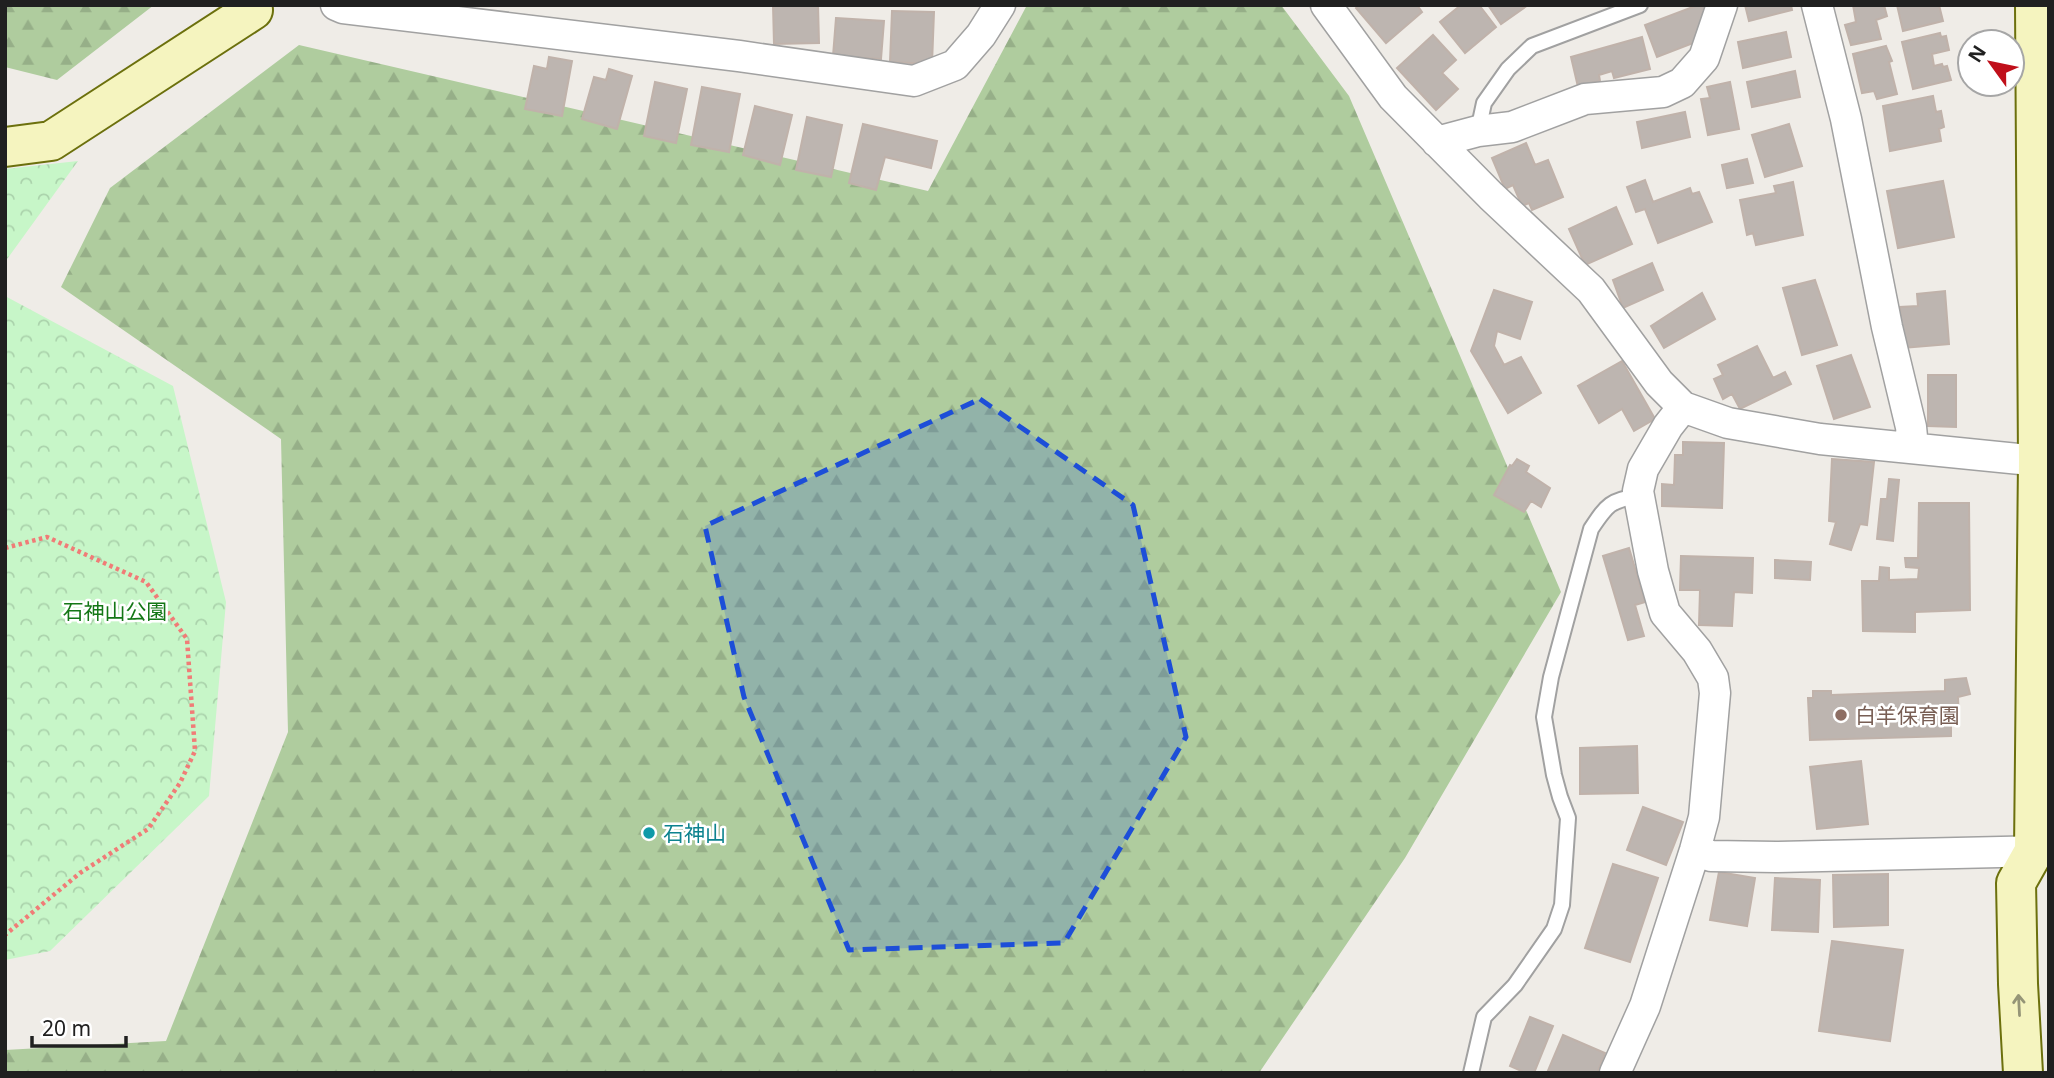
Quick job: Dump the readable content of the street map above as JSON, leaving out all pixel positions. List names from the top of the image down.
{
  "parks": ["石神山公園"],
  "places": ["白羊保育園", "石神山"],
  "scale_bar": "20 m",
  "north": "top left"
}
